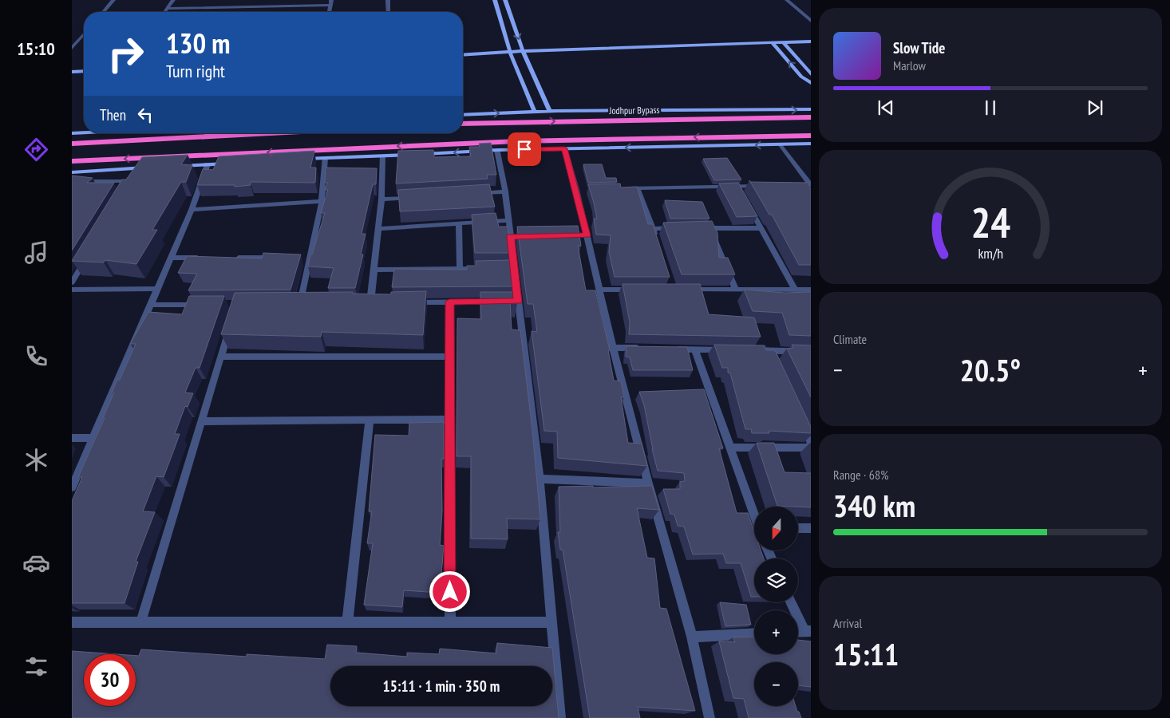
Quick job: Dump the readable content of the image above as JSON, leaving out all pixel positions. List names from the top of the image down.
{
  "streets": {
    "highway": ["Jodhpur Bypass"]
  },
  "north": "bottom",
  "page": {
    "tabs": "15:10",
    "turn": ["130 m", "Turn right"],
    "song": ["Slow Tide", "Marlow"],
    "then": "Then",
    "tile": [
      "Climate",
      ["Range · 68%", "340 km"],
      ["Arrival", "15:11"]
    ],
    "heat": ["−", "20.5°", "+"],
    "map_buttons": ["+", "−"],
    "limit": "30",
    "trip": "15:11 · 1 min · 350 m",
    "gauge": ["24", "km/h"]
  }
}
